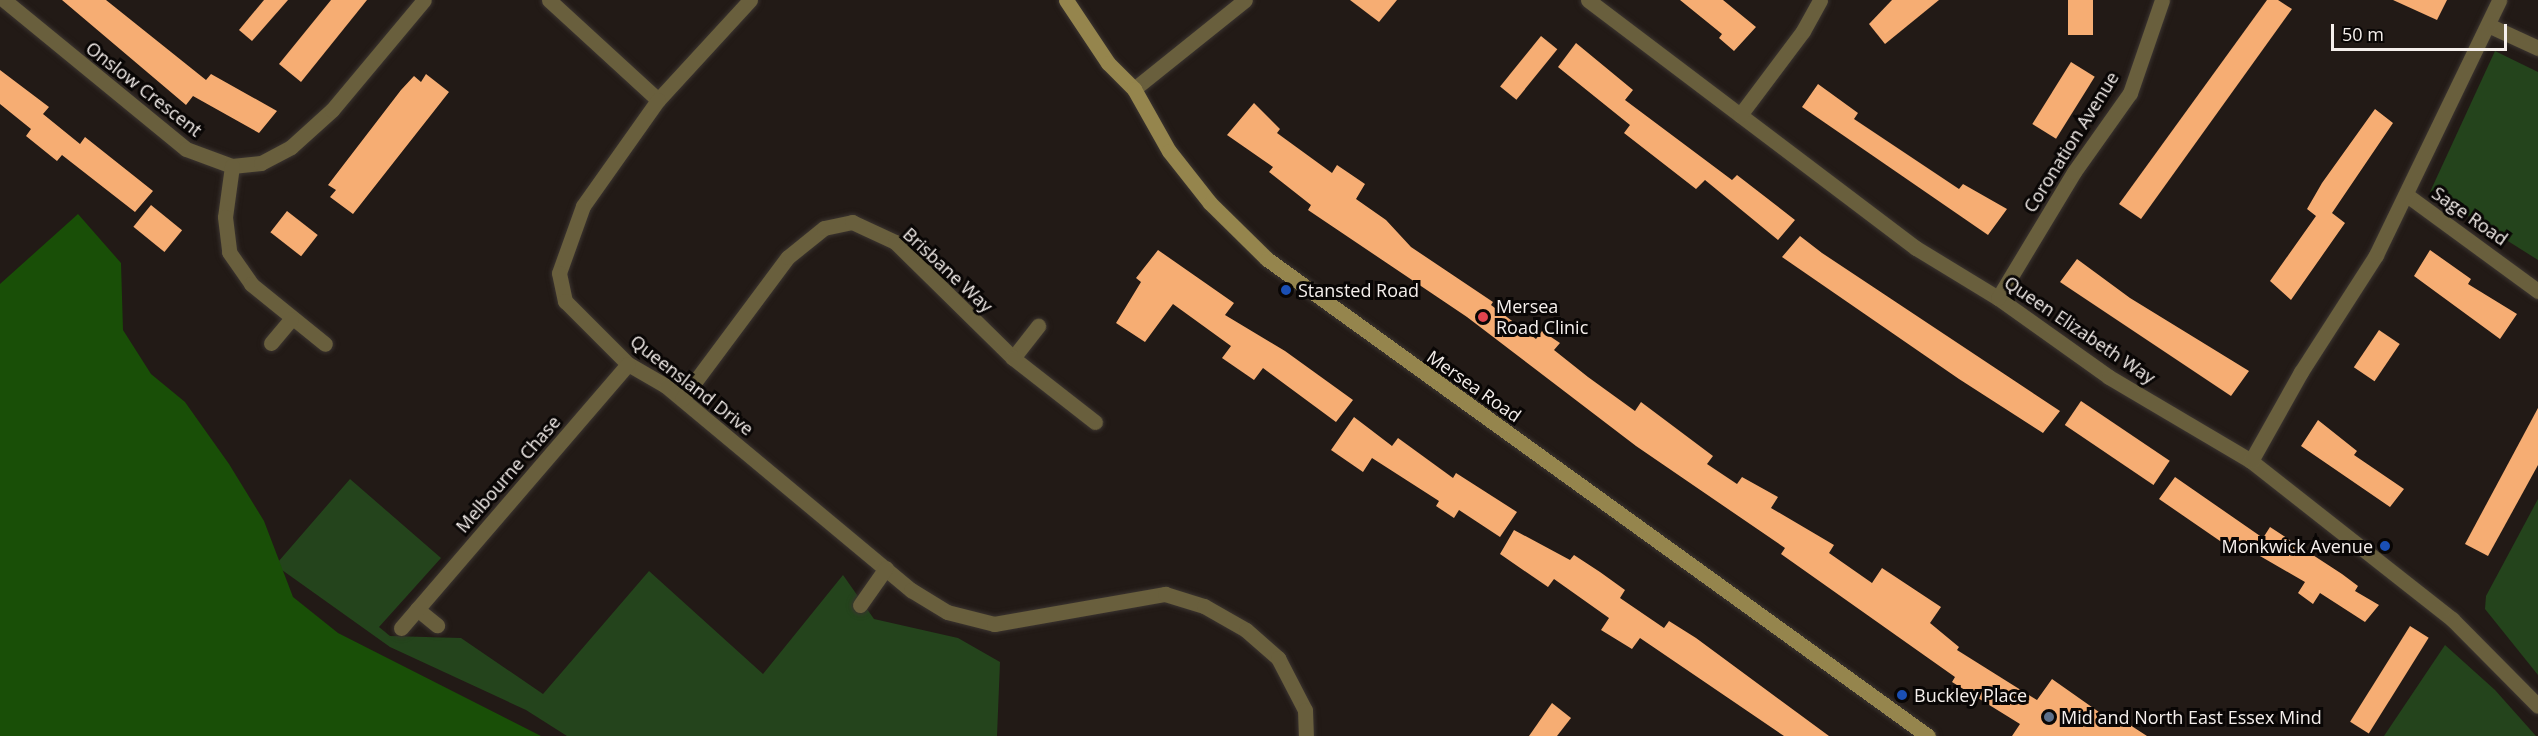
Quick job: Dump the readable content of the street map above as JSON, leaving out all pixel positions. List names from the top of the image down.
{
  "streets": {
    "main road": ["Mersea Road"],
    "street": [
      "Onslow Crescent",
      "Coronation Avenue",
      "Sage Road",
      "Brisbane Way",
      "Queen Elizabeth Way",
      "Queensland Drive",
      "Melbourne Chase"
    ]
  },
  "crossings": [
    ["Coronation Avenue", "Queen Elizabeth Way"],
    ["Brisbane Way", "Queensland Drive"],
    ["Queensland Drive", "Melbourne Chase"]
  ],
  "places": [
    "Stansted Road",
    "Mersea Road Clinic",
    "Monkwick Avenue",
    "Buckley Place",
    "Mid and North East Essex Mind"
  ],
  "scale_bar": "50 m"
}
